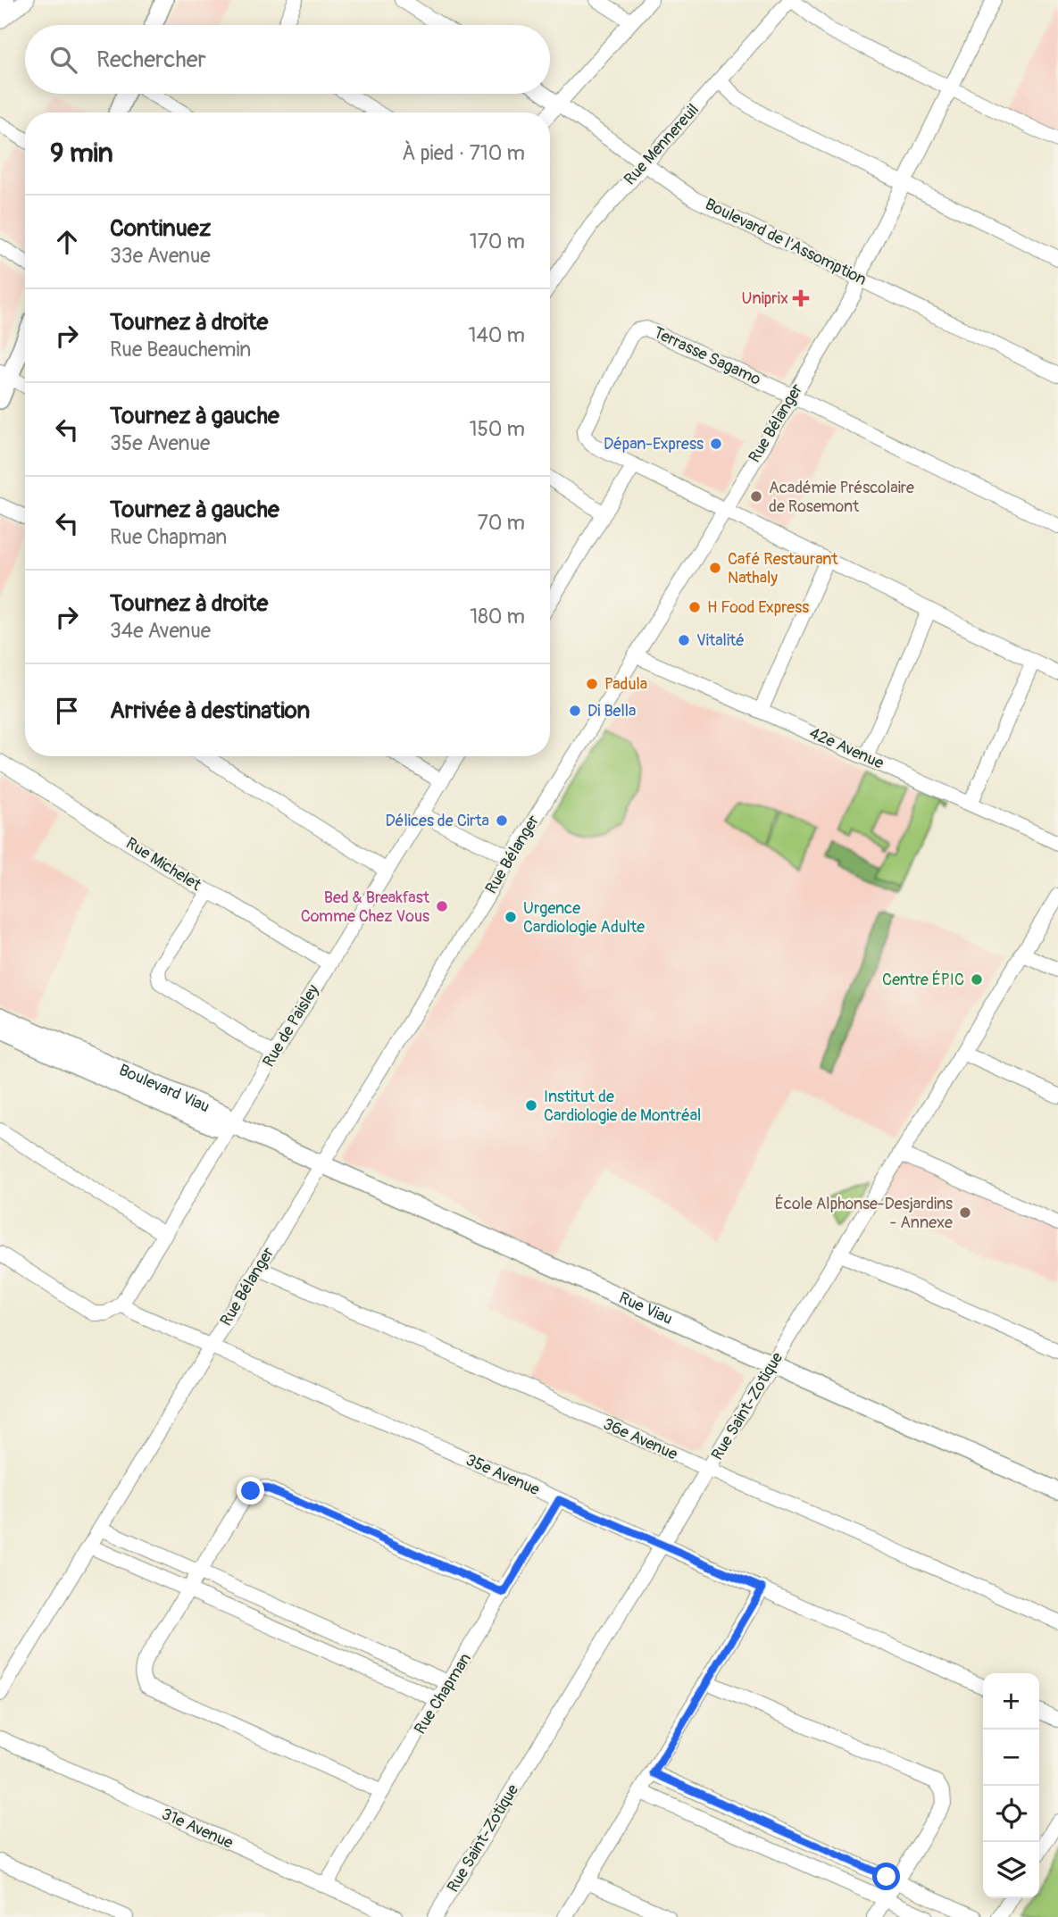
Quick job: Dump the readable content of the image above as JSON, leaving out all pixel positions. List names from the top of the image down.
{
  "streets": {
    "main road": ["Boulevard Viau", "Rue Viau"],
    "street": [
      "Rue Mennereuil",
      "Boulevard de l'Assomption",
      "Terrasse Sagamo",
      "Rue Bélanger",
      "42e Avenue",
      "Rue Michelet",
      "Rue de Paisley",
      "Rue Saint-Zotique",
      "36e Avenue",
      "35e Avenue",
      "Rue Chapman",
      "31e Avenue"
    ]
  },
  "crossings": [
    ["Rue Mennereuil", "Boulevard de l'Assomption"],
    ["Boulevard de l'Assomption", "Rue Bélanger"],
    ["Terrasse Sagamo", "Rue Bélanger"],
    ["Rue Bélanger", "42e Avenue"],
    ["Rue Bélanger", "Rue Viau"],
    ["Rue Bélanger", "36e Avenue"],
    ["Rue Bélanger", "35e Avenue"],
    ["Rue Michelet", "Rue de Paisley"],
    ["Rue de Paisley", "Boulevard Viau"],
    ["Rue de Paisley", "Rue Viau"],
    ["Rue de Paisley", "35e Avenue"],
    ["Boulevard Viau", "Rue Viau"],
    ["Rue Viau", "Rue Saint-Zotique"],
    ["Rue Saint-Zotique", "36e Avenue"],
    ["Rue Saint-Zotique", "35e Avenue"],
    ["35e Avenue", "Rue Chapman"],
    ["Rue Chapman", "31e Avenue"]
  ],
  "places": {
    "health": ["Uniprix"],
    "other": [
      "Dépan-Express",
      "Académie Préscolaire de Rosemont",
      "Café Restaurant Nathaly",
      "H Food Express",
      "Vitalité",
      "Padula",
      "Di Bella",
      "Délices de Cirta",
      "Bed & Breakfast Comme Chez Vous",
      "Urgence Cardiologie Adulte",
      "Centre ÉPIC",
      "Institut de Cardiologie de Montréal",
      "École Alphonse-Desjardins - Annexe"
    ]
  },
  "page": {
    "search": "Rechercher",
    "heading": ["9 min", "À pied · 710 m"],
    "list": [
      ["Continuez", "33e Avenue", "170 m"],
      ["Tournez à droite", "Rue Beauchemin", "140 m"],
      ["Tournez à gauche", "35e Avenue", "150 m"],
      ["Tournez à gauche", "Rue Chapman", "70 m"],
      ["Tournez à droite", "34e Avenue", "180 m"],
      "Arrivée à destination"
    ],
    "map_buttons": ["+", "−"]
  }
}
